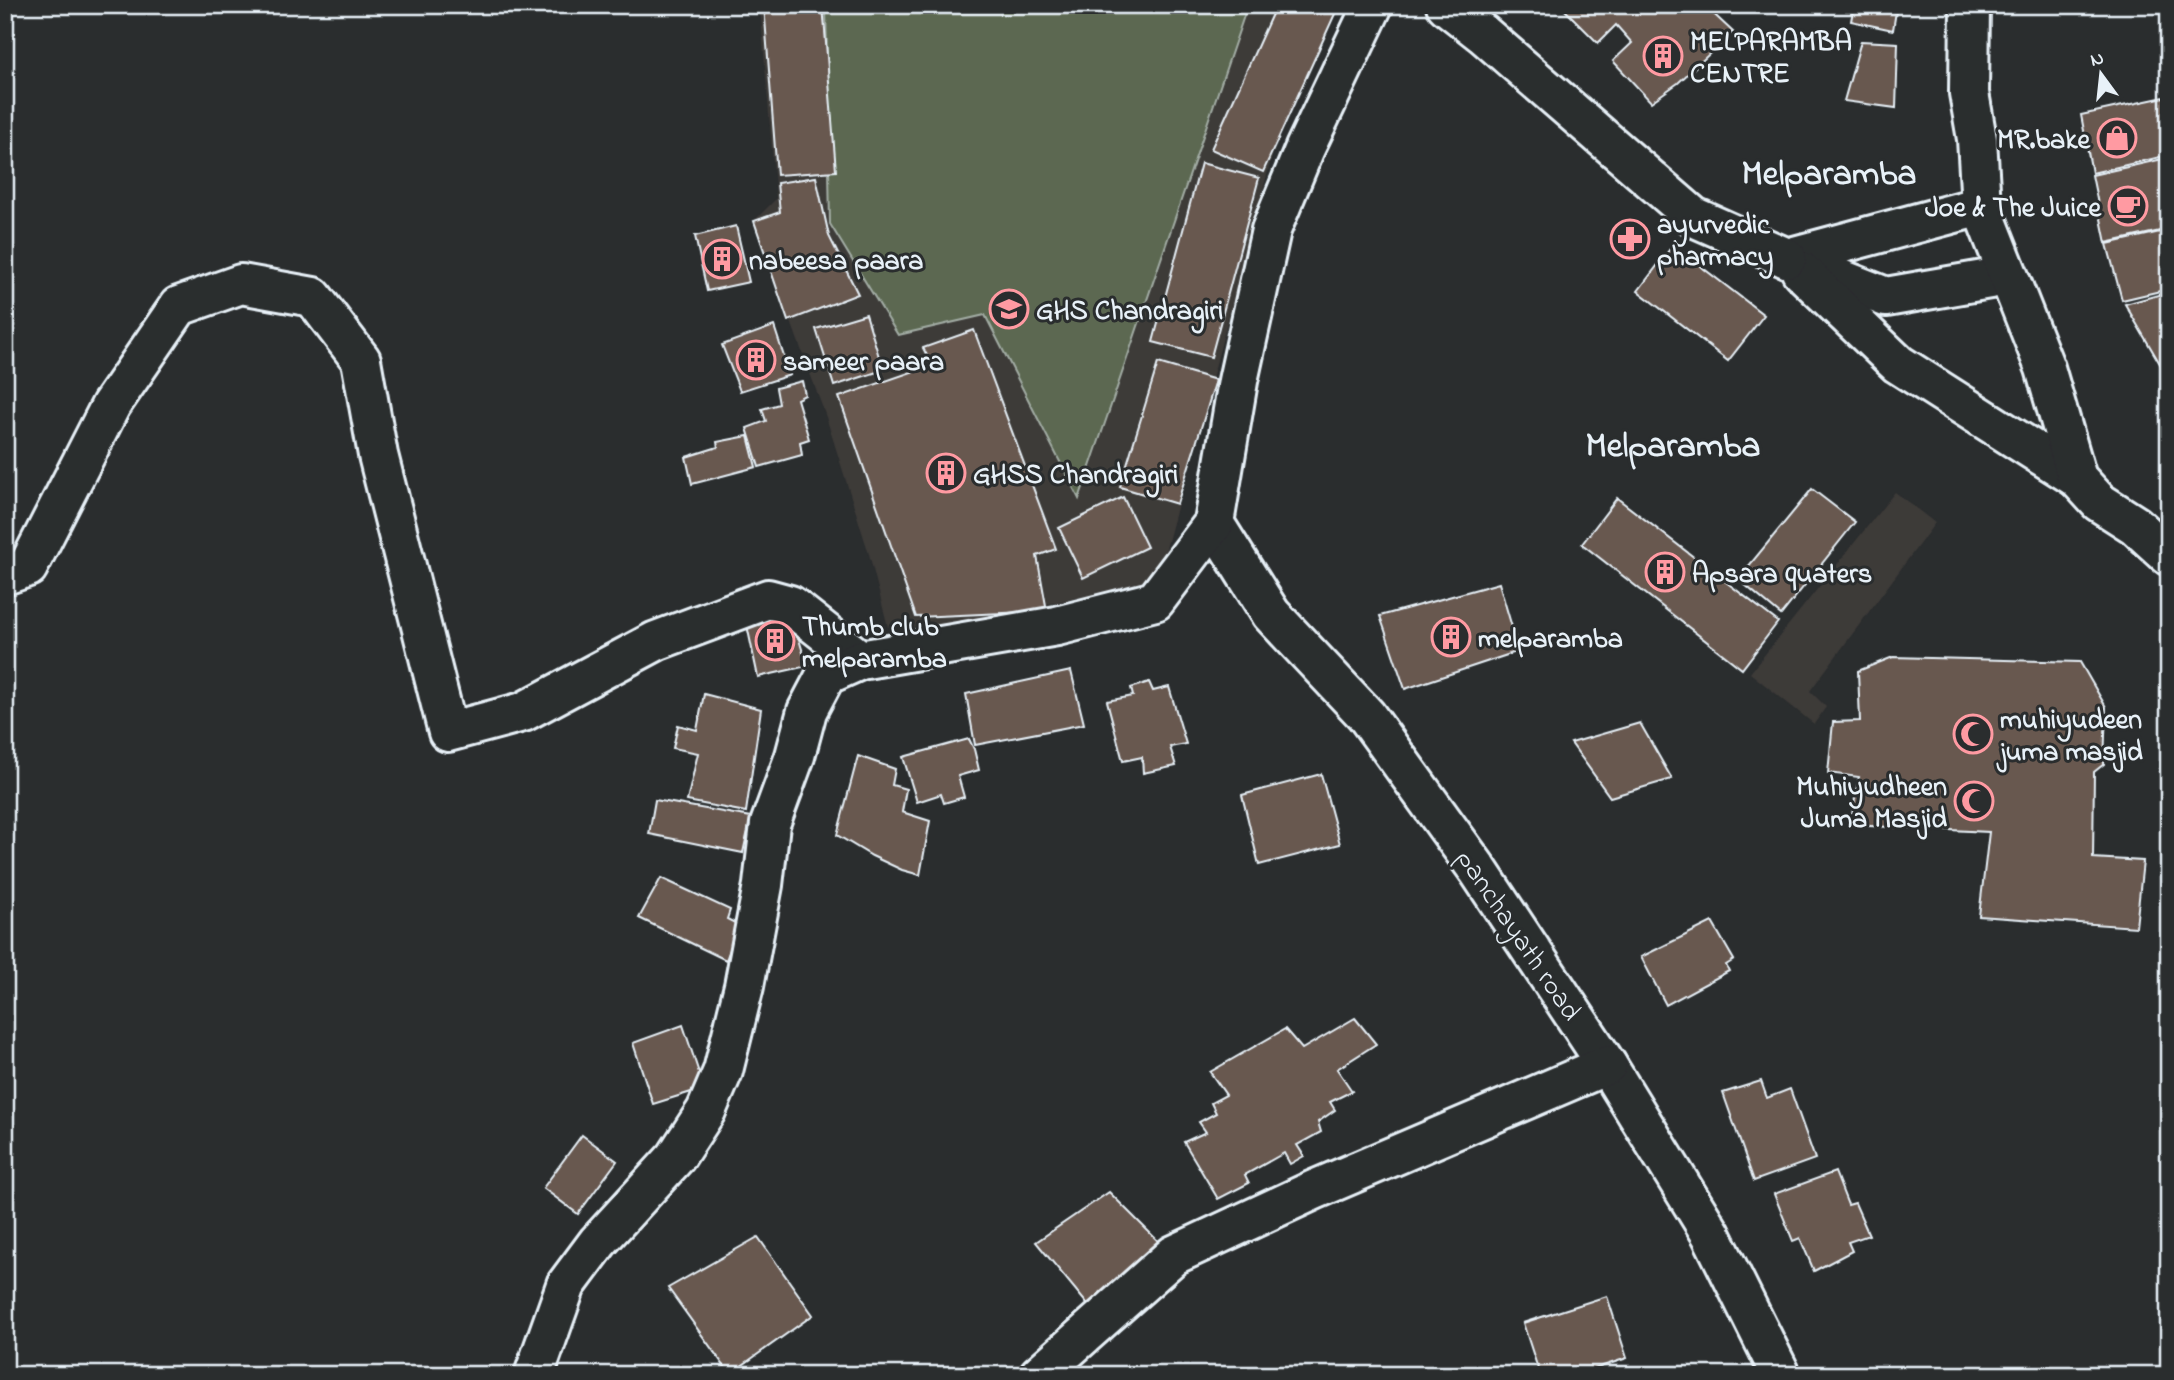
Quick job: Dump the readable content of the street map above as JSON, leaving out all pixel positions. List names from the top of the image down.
{
  "streets": {
    "street": ["panchayath road"]
  },
  "districts": ["Melparamba", "Melparamba"],
  "places": {
    "building": [
      "MELPARAMBA CENTRE",
      "nabeesa paara",
      "sameer paara",
      "GHSS Chandragiri",
      "Apsara quaters",
      "melparamba",
      "Thumb club melparamba"
    ],
    "shop": ["MR.bake"],
    "cafe": ["Joe & The Juice"],
    "pharmacy": ["ayurvedic pharmacy"],
    "school or university": ["GHS Chandragiri"],
    "mosque": ["muhiyudeen juma masjid", "Muhiyudheen Juma Masjid"]
  },
  "north": "top"
}
